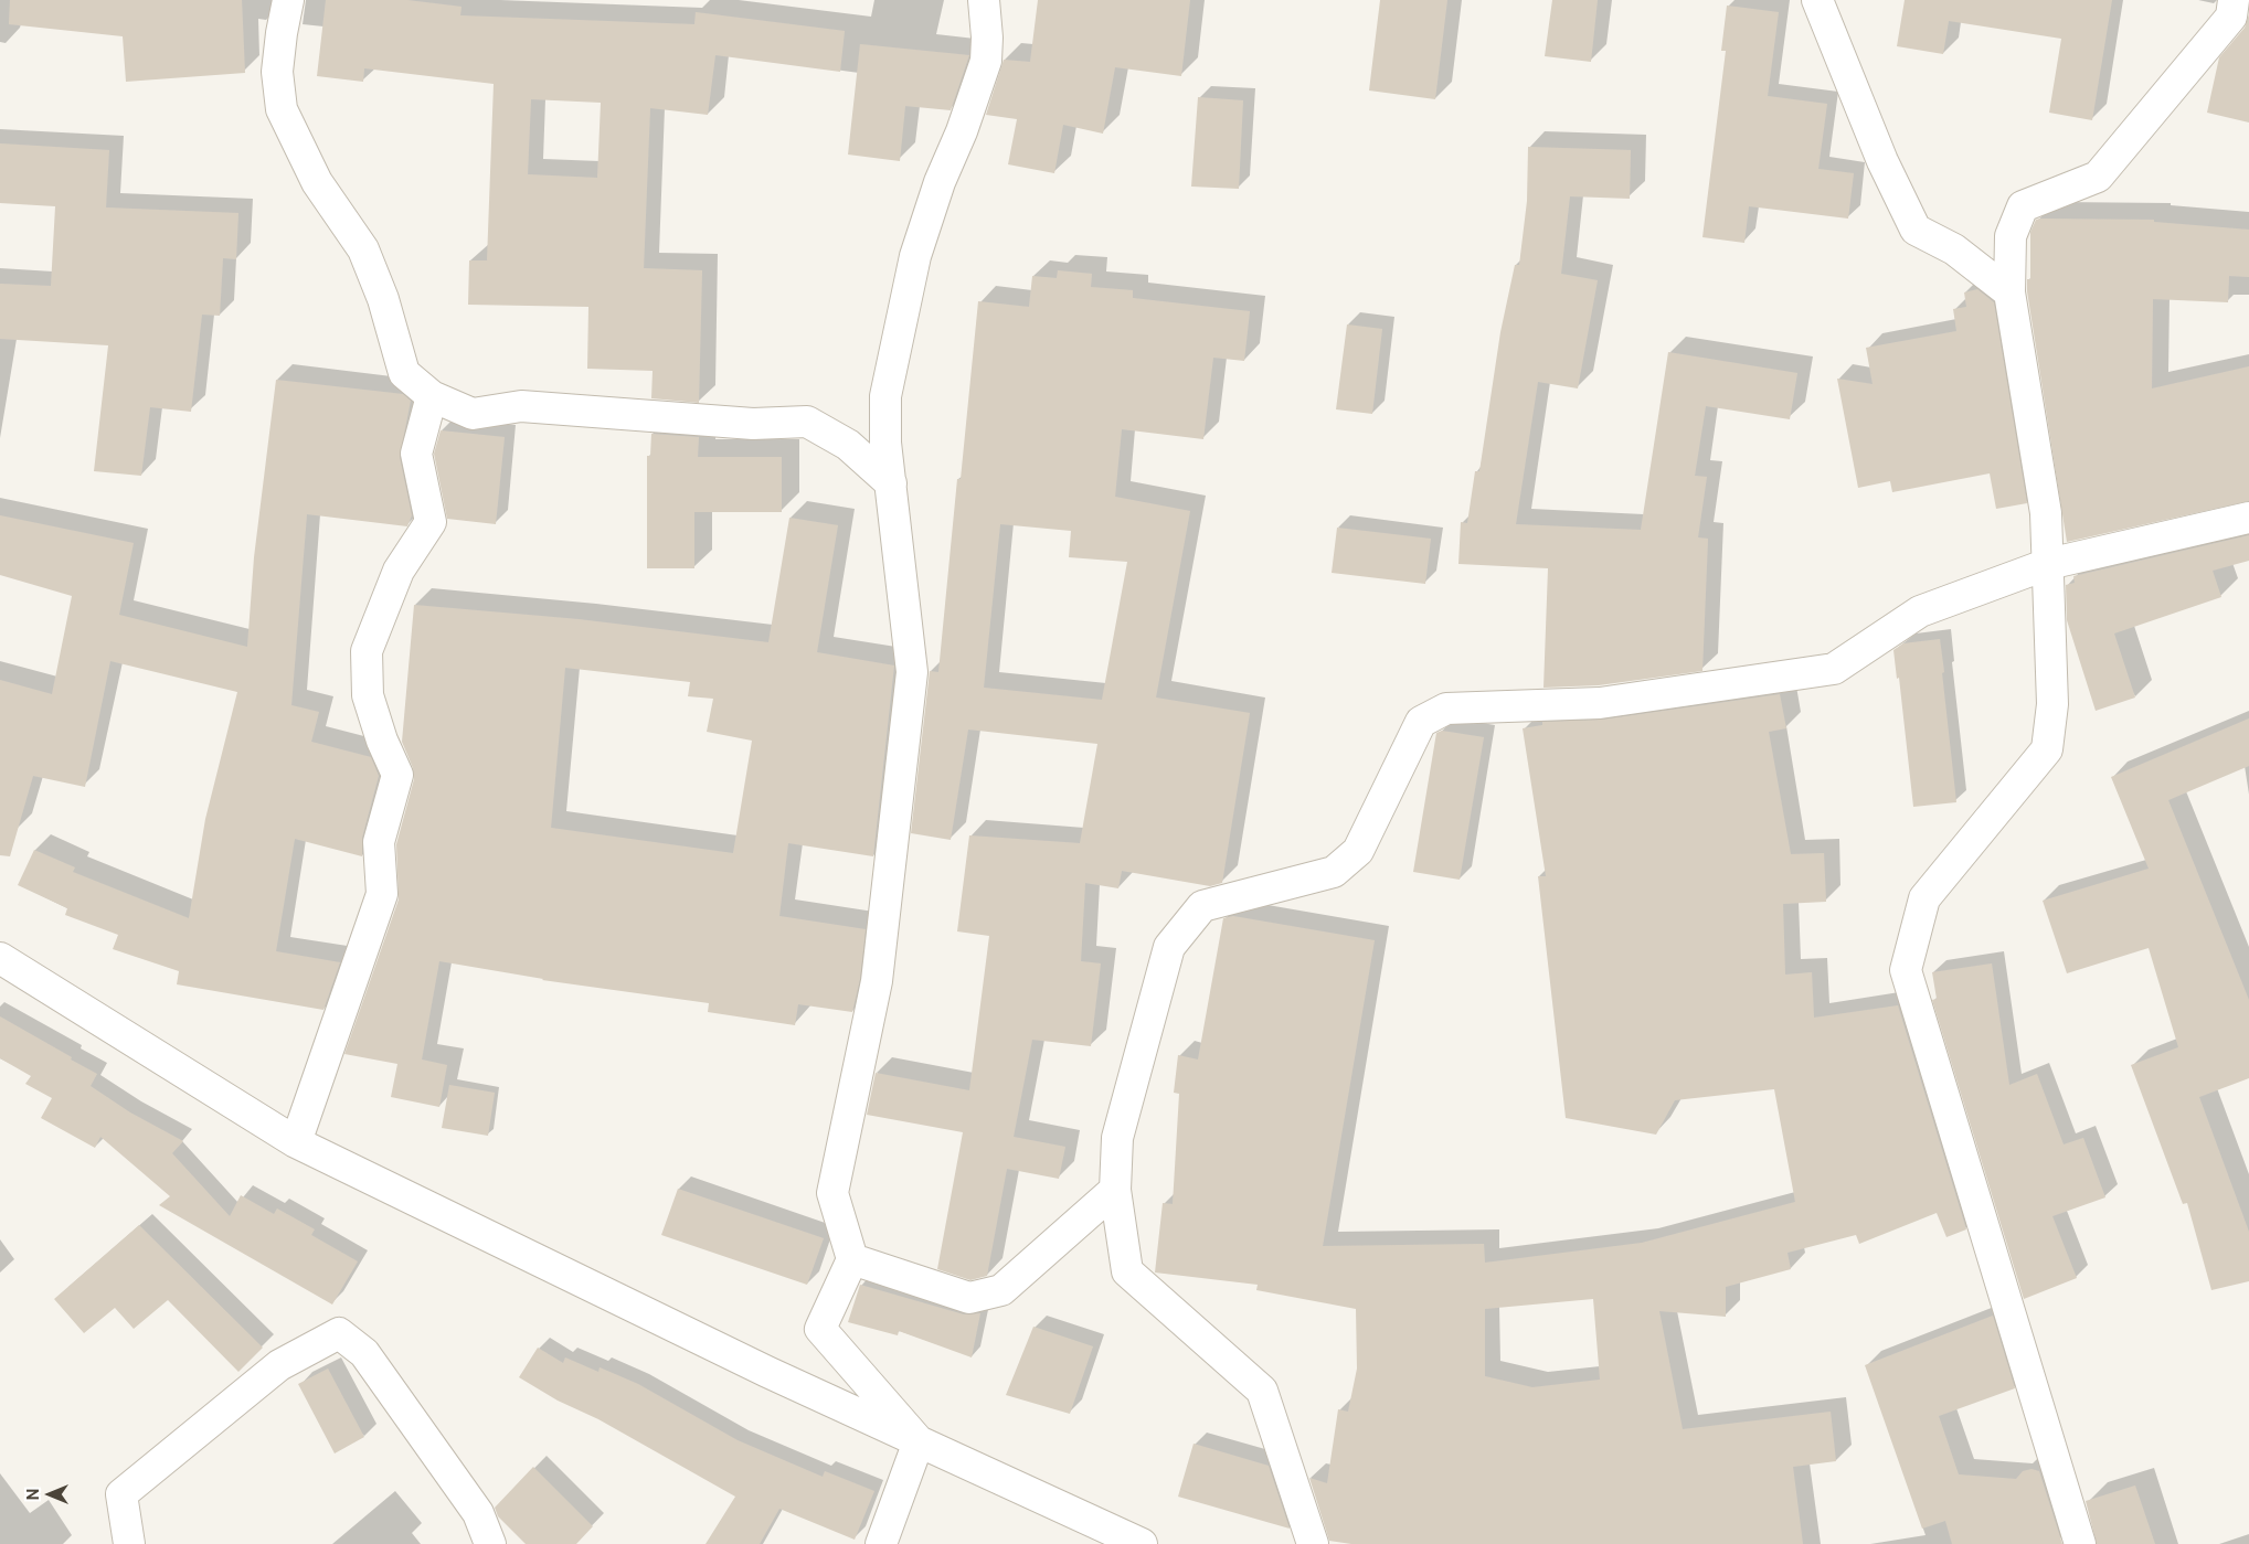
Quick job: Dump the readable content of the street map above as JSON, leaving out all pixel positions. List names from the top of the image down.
{
  "north": "left"
}
